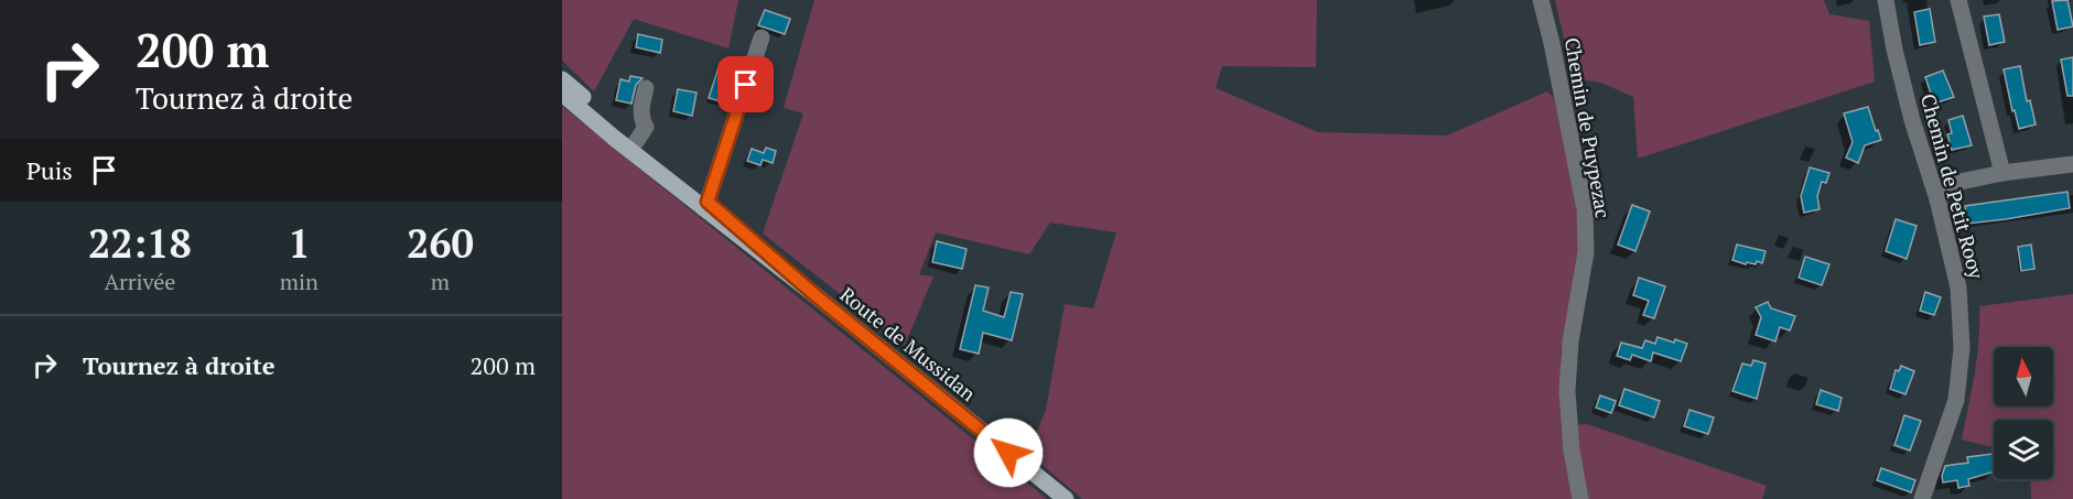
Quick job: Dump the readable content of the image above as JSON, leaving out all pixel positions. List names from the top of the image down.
{
  "streets": {
    "main road": ["Route de Mussidan"],
    "street": ["Chemin de Puypezac", "Chemin de Petit Rooy"]
  },
  "north": "top",
  "page": {
    "turn": ["200 m", "Tournez à droite"],
    "then": "Puis",
    "eta": [
      "22:18",
      "Arrivée",
      "1",
      "min",
      "260",
      "m"
    ],
    "list": [
      {
        "name": "Tournez à droite",
        "value": "200 m"
      }
    ]
  }
}
